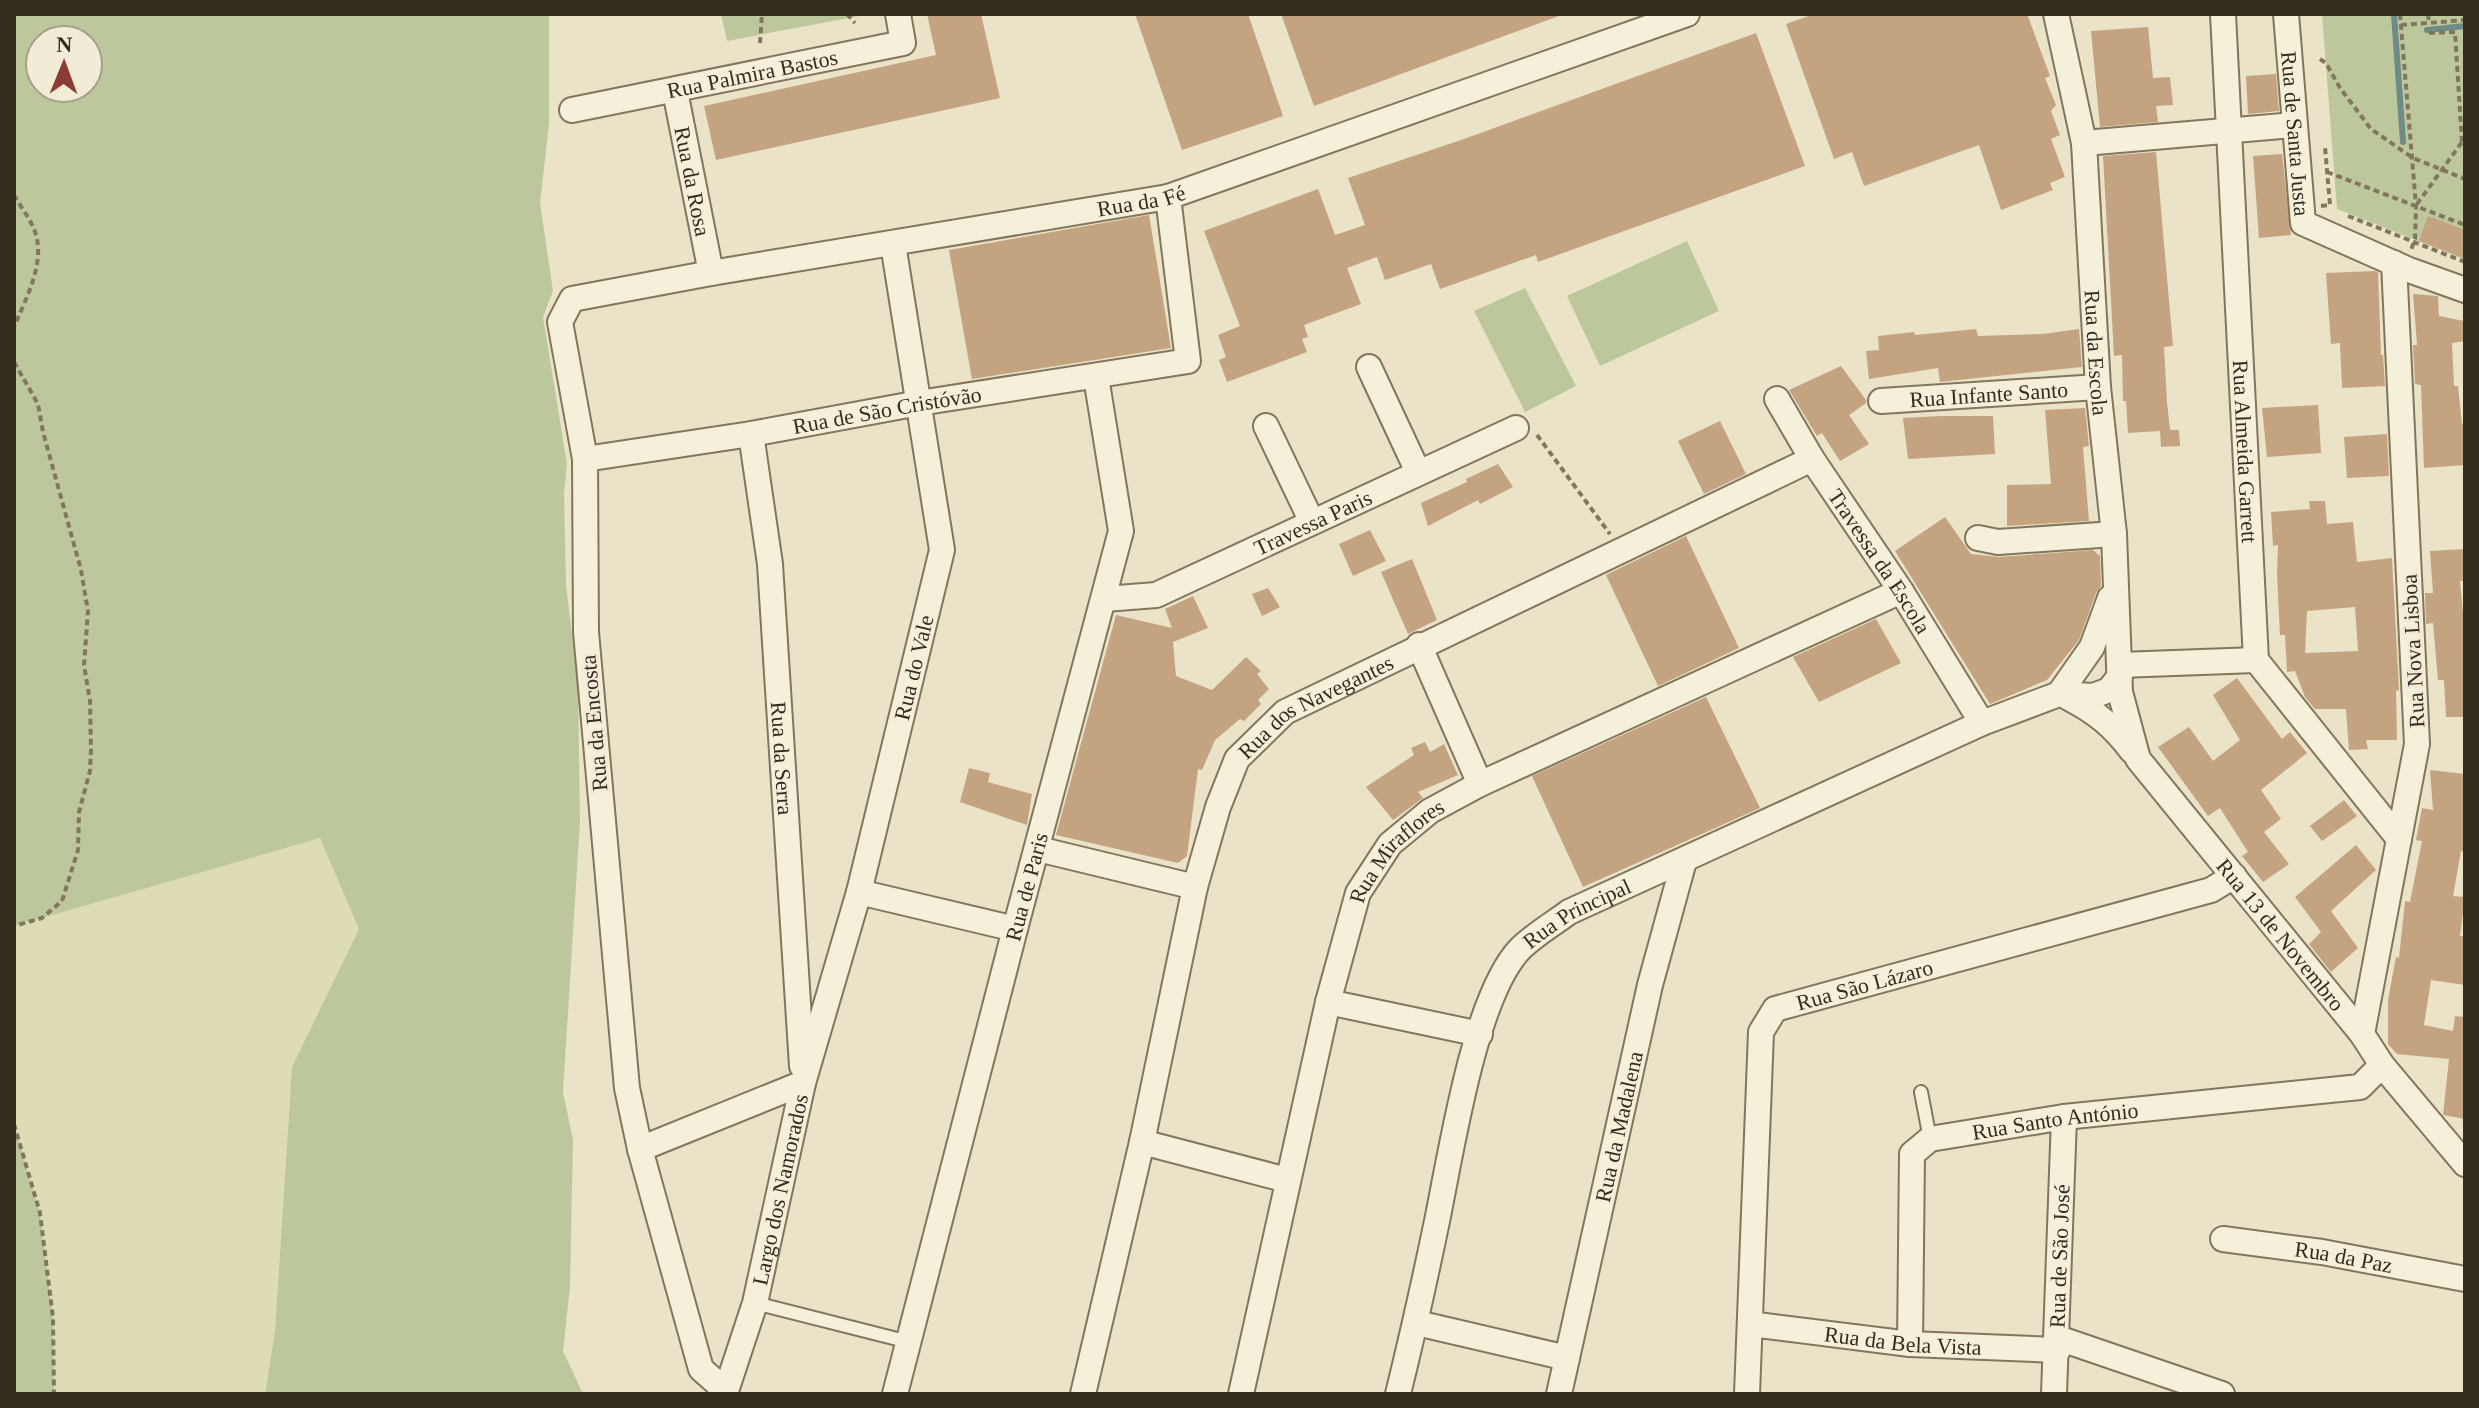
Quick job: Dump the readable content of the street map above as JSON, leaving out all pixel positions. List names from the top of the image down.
{
  "streets": {
    "street": [
      "Rua Palmira Bastos",
      "Rua de Santa Justa",
      "Rua da Rosa",
      "Rua da Fé",
      "Rua da Escola",
      "Rua Infante Santo",
      "Rua de São Cristóvão",
      "Rua Almeida Garrett",
      "Travessa Paris",
      "Travessa da Escola",
      "Rua Nova Lisboa",
      "Rua do Vale",
      "Rua dos Navegantes",
      "Rua da Encosta",
      "Rua da Serra",
      "Rua Miraflores",
      "Rua de Paris",
      "Rua Principal",
      "Rua 13 de Novembro",
      "Rua São Lázaro",
      "Rua Santo António",
      "Rua da Madalena",
      "Largo dos Namorados",
      "Rua de São José",
      "Rua da Paz",
      "Rua da Bela Vista"
    ]
  },
  "crossings": [
    ["Rua Palmira Bastos", "Rua da Rosa"],
    ["Rua de Santa Justa", "Rua Nova Lisboa"],
    ["Rua da Rosa", "Rua da Fé"],
    ["Rua da Fé", "Rua de São Cristóvão"],
    ["Rua da Fé", "Rua do Vale"],
    ["Rua da Fé", "Rua da Encosta"],
    ["Rua da Escola", "Rua Infante Santo"],
    ["Rua da Escola", "Rua 13 de Novembro"],
    ["Rua de São Cristóvão", "Rua do Vale"],
    ["Rua de São Cristóvão", "Rua da Encosta"],
    ["Rua de São Cristóvão", "Rua da Serra"],
    ["Rua de São Cristóvão", "Rua de Paris"],
    ["Travessa Paris", "Rua de Paris"],
    ["Travessa da Escola", "Rua dos Navegantes"],
    ["Travessa da Escola", "Rua Miraflores"],
    ["Travessa da Escola", "Rua Principal"],
    ["Rua Nova Lisboa", "Rua 13 de Novembro"],
    ["Rua do Vale", "Rua da Serra"],
    ["Rua do Vale", "Largo dos Namorados"],
    ["Rua da Encosta", "Largo dos Namorados"],
    ["Rua da Serra", "Largo dos Namorados"],
    ["Rua Principal", "Rua da Madalena"],
    ["Rua 13 de Novembro", "Rua São Lázaro"],
    ["Rua 13 de Novembro", "Rua Santo António"],
    ["Rua São Lázaro", "Rua da Bela Vista"],
    ["Rua Santo António", "Rua de São José"],
    ["Rua de São José", "Rua da Bela Vista"]
  ],
  "north": "top"
}
